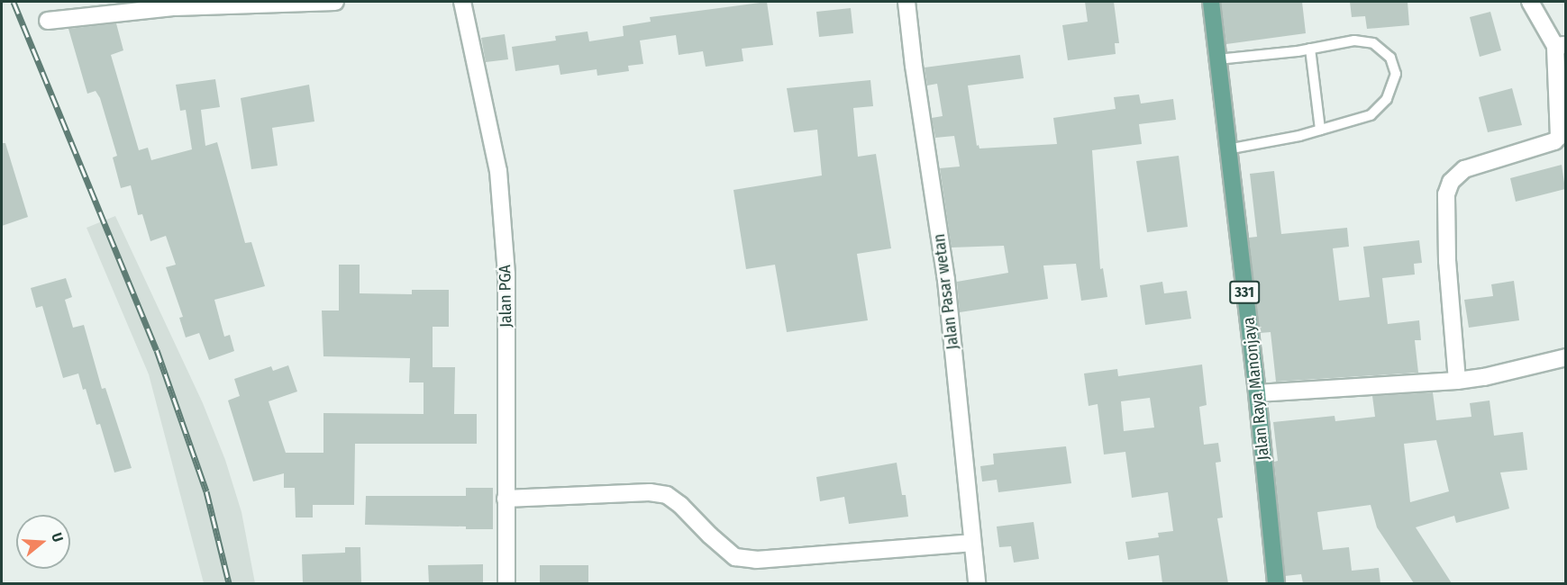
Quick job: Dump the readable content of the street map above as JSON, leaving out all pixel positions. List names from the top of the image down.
{
  "streets": {
    "main road": ["331", "Jalan Raya Manonjaya"],
    "street": ["Jalan Pasar wetan", "Jalan PGA"]
  },
  "north": "right"
}
